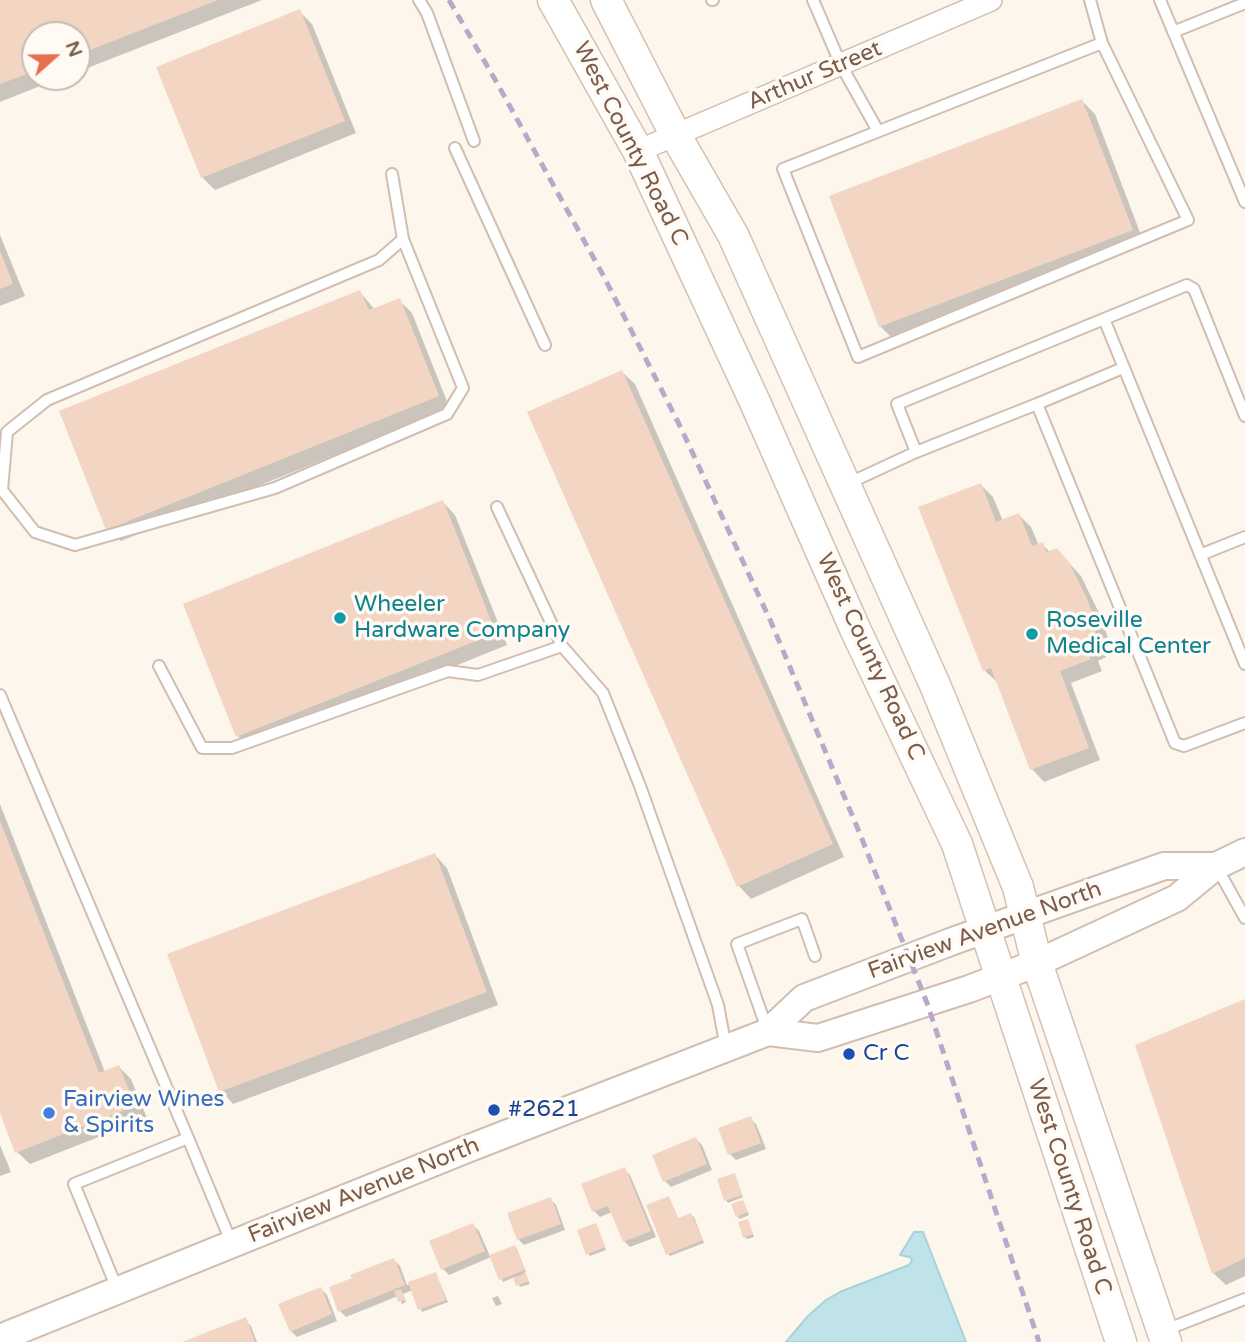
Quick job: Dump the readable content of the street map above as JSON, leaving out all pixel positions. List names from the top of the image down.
{
  "streets": {
    "main road": ["West County Road C"],
    "street": ["Arthur Street", "Fairview Avenue North"]
  },
  "crossings": [
    ["Arthur Street", "West County Road C"],
    ["West County Road C", "Fairview Avenue North"]
  ],
  "places": [
    "Wheeler Hardware Company",
    "Roseville Medical Center",
    "Cr C",
    "#2621",
    "Fairview Wines & Spirits"
  ],
  "north": "right"
}
